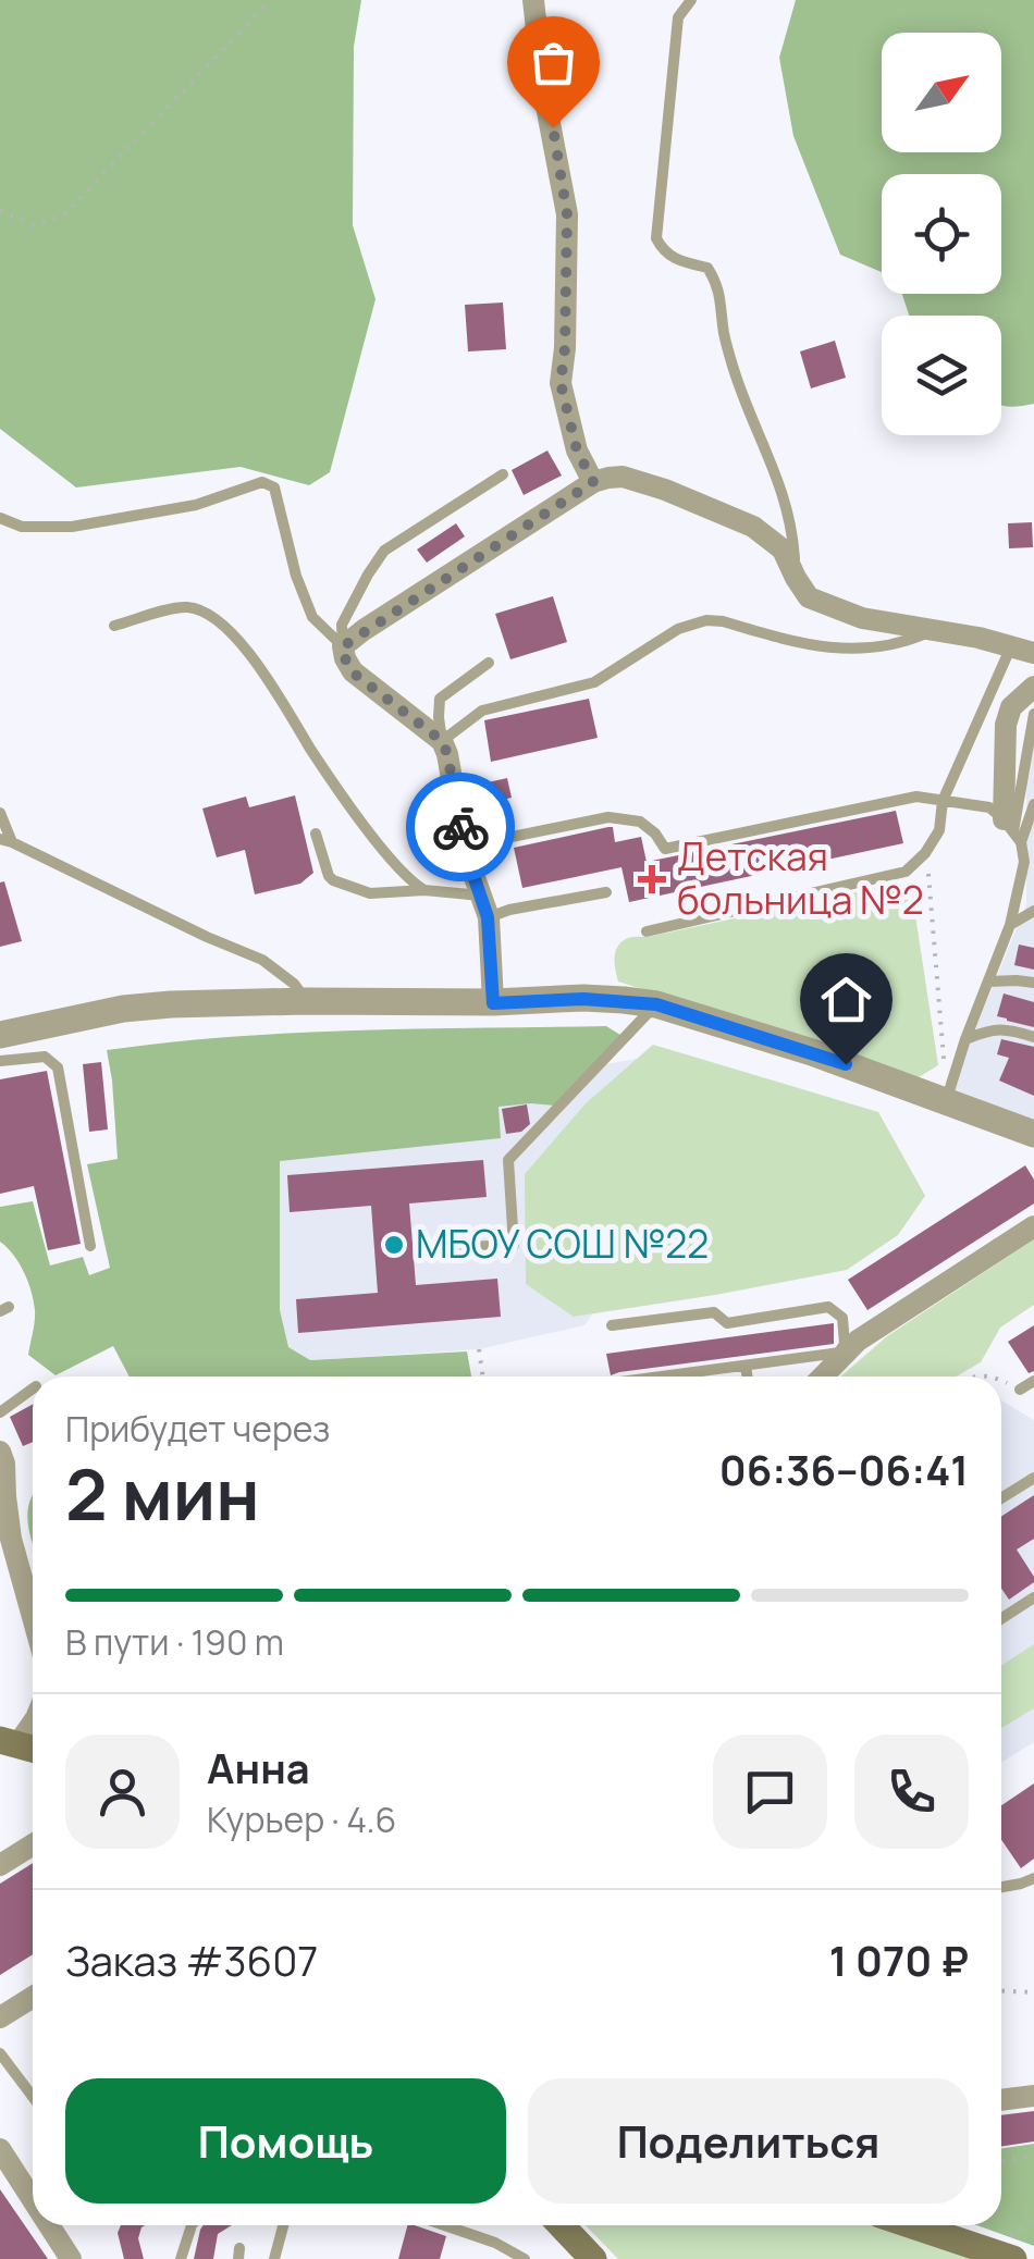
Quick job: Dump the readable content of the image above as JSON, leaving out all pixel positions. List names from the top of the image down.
{
  "places": {
    "health": ["Детская больница №2"],
    "other": ["МБОУ СОШ №22"]
  },
  "north": "top right",
  "page": {
    "heading": ["2 мин", "Прибудет через", "06:36–06:41"],
    "panel": [
      "Анна",
      "Курьер · 4.6",
      "Заказ #3607",
      "1 070 ₽"
    ],
    "bar": "В пути · 190 m",
    "buttons": ["Помощь", "Поделиться"]
  }
}
